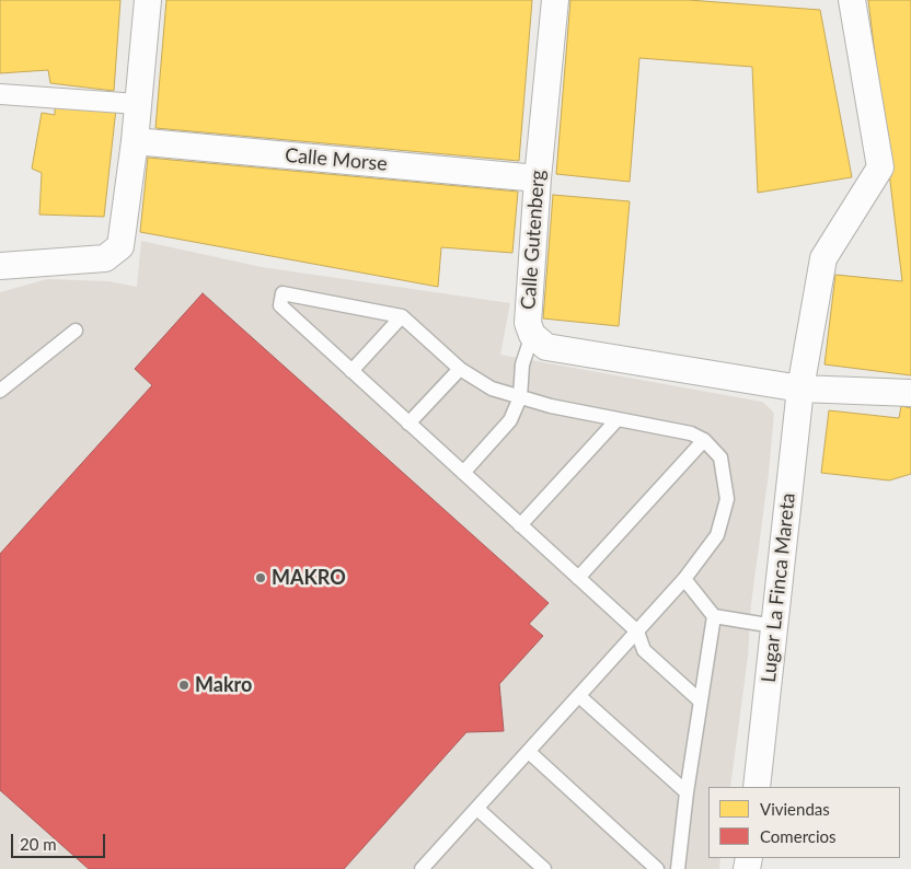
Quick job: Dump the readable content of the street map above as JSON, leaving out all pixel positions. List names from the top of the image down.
{
  "streets": {
    "street": ["Calle Morse", "Calle Gutenberg", "Lugar La Finca Mareta"]
  },
  "crossings": [
    ["Calle Morse", "Calle Gutenberg"],
    ["Calle Gutenberg", "Lugar La Finca Mareta"]
  ],
  "places": ["MAKRO", "Makro"],
  "legend": ["Viviendas", "Comercios"],
  "scale_bar": "20 m"
}
